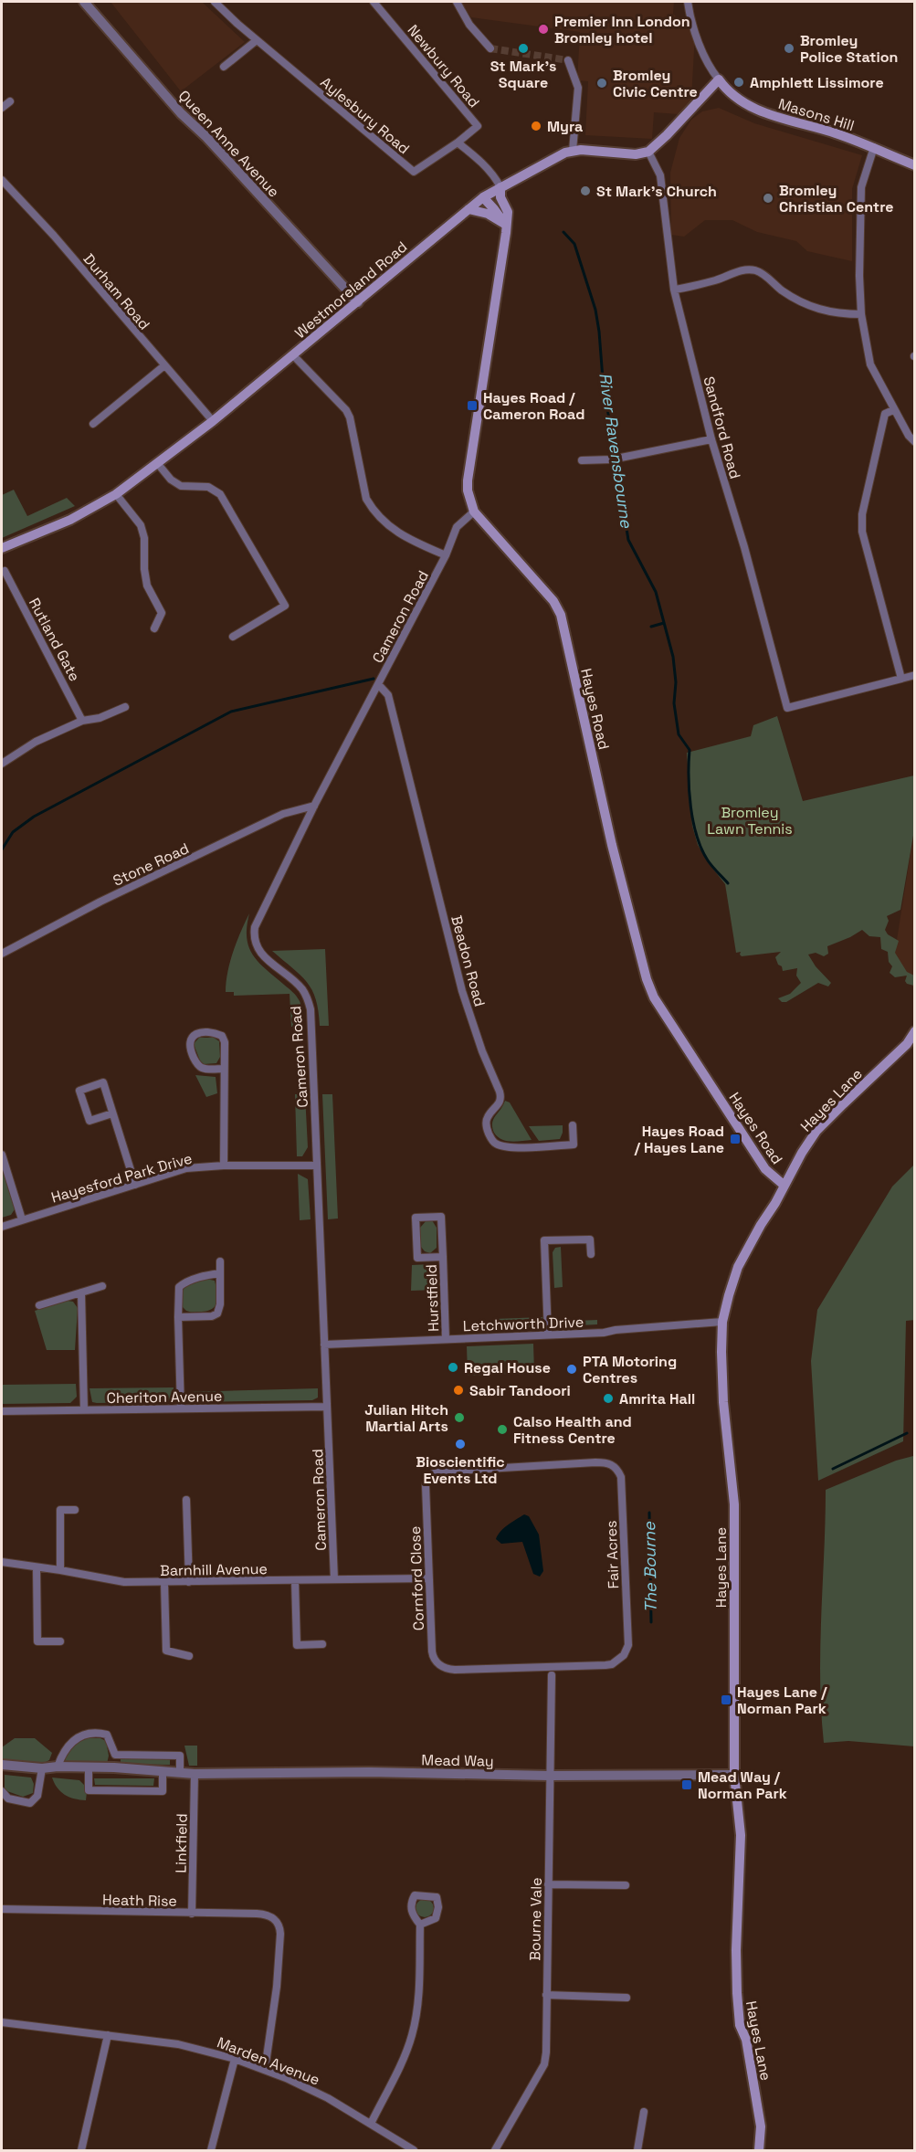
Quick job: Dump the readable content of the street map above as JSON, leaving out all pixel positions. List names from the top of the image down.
{
  "streets": {
    "main road": [
      "Masons Hill",
      "Westmoreland Road",
      "Hayes Road",
      "Hayes Lane"
    ],
    "street": [
      "Newbury Road",
      "Aylesbury Road",
      "Queen Anne Avenue",
      "Durham Road",
      "Sandford Road",
      "Cameron Road",
      "Rutland Gate",
      "Stone Road",
      "Beadon Road",
      "Hayesford Park Drive",
      "Hurstfield",
      "Letchworth Drive",
      "Cheriton Avenue",
      "Fair Acres",
      "Barnhill Avenue",
      "Cornford Close",
      "Mead Way",
      "Linkfield",
      "Heath Rise",
      "Bourne Vale",
      "Marden Avenue"
    ]
  },
  "crossings": [
    ["Newbury Road", "Aylesbury Road"],
    ["Queen Anne Avenue", "Westmoreland Road"],
    ["Westmoreland Road", "Durham Road"],
    ["Westmoreland Road", "Sandford Road"],
    ["Westmoreland Road", "Hayes Road"],
    ["Cameron Road", "Hayes Road"],
    ["Cameron Road", "Stone Road"],
    ["Cameron Road", "Beadon Road"],
    ["Cameron Road", "Hayesford Park Drive"],
    ["Cameron Road", "Letchworth Drive"],
    ["Cameron Road", "Cheriton Avenue"],
    ["Cameron Road", "Barnhill Avenue"],
    ["Hayes Road", "Hayes Lane"],
    ["Hayes Lane", "Letchworth Drive"],
    ["Hayes Lane", "Mead Way"],
    ["Hurstfield", "Letchworth Drive"],
    ["Fair Acres", "Cornford Close"],
    ["Barnhill Avenue", "Cornford Close"],
    ["Mead Way", "Linkfield"],
    ["Mead Way", "Bourne Vale"],
    ["Linkfield", "Heath Rise"],
    ["Heath Rise", "Marden Avenue"]
  ],
  "water": ["River Ravensbourne", "The Bourne"],
  "parks": ["Bromley Lawn Tennis"],
  "places": {
    "other": [
      "Premier Inn London Bromley hotel",
      "St Mark's Square",
      "Bromley Police Station",
      "Amphlett Lissimore",
      "Bromley Civic Centre",
      "Myra",
      "St Mark's Church",
      "Bromley Christian Centre",
      "Regal House",
      "PTA Motoring Centres",
      "Sabir Tandoori",
      "Amrita Hall",
      "Julian Hitch Martial Arts",
      "Calso Health and Fitness Centre",
      "Bioscientific Events Ltd"
    ],
    "transit": [
      "Hayes Road / Cameron Road",
      "Hayes Road / Hayes Lane",
      "Hayes Lane / Norman Park",
      "Mead Way / Norman Park"
    ]
  }
}
